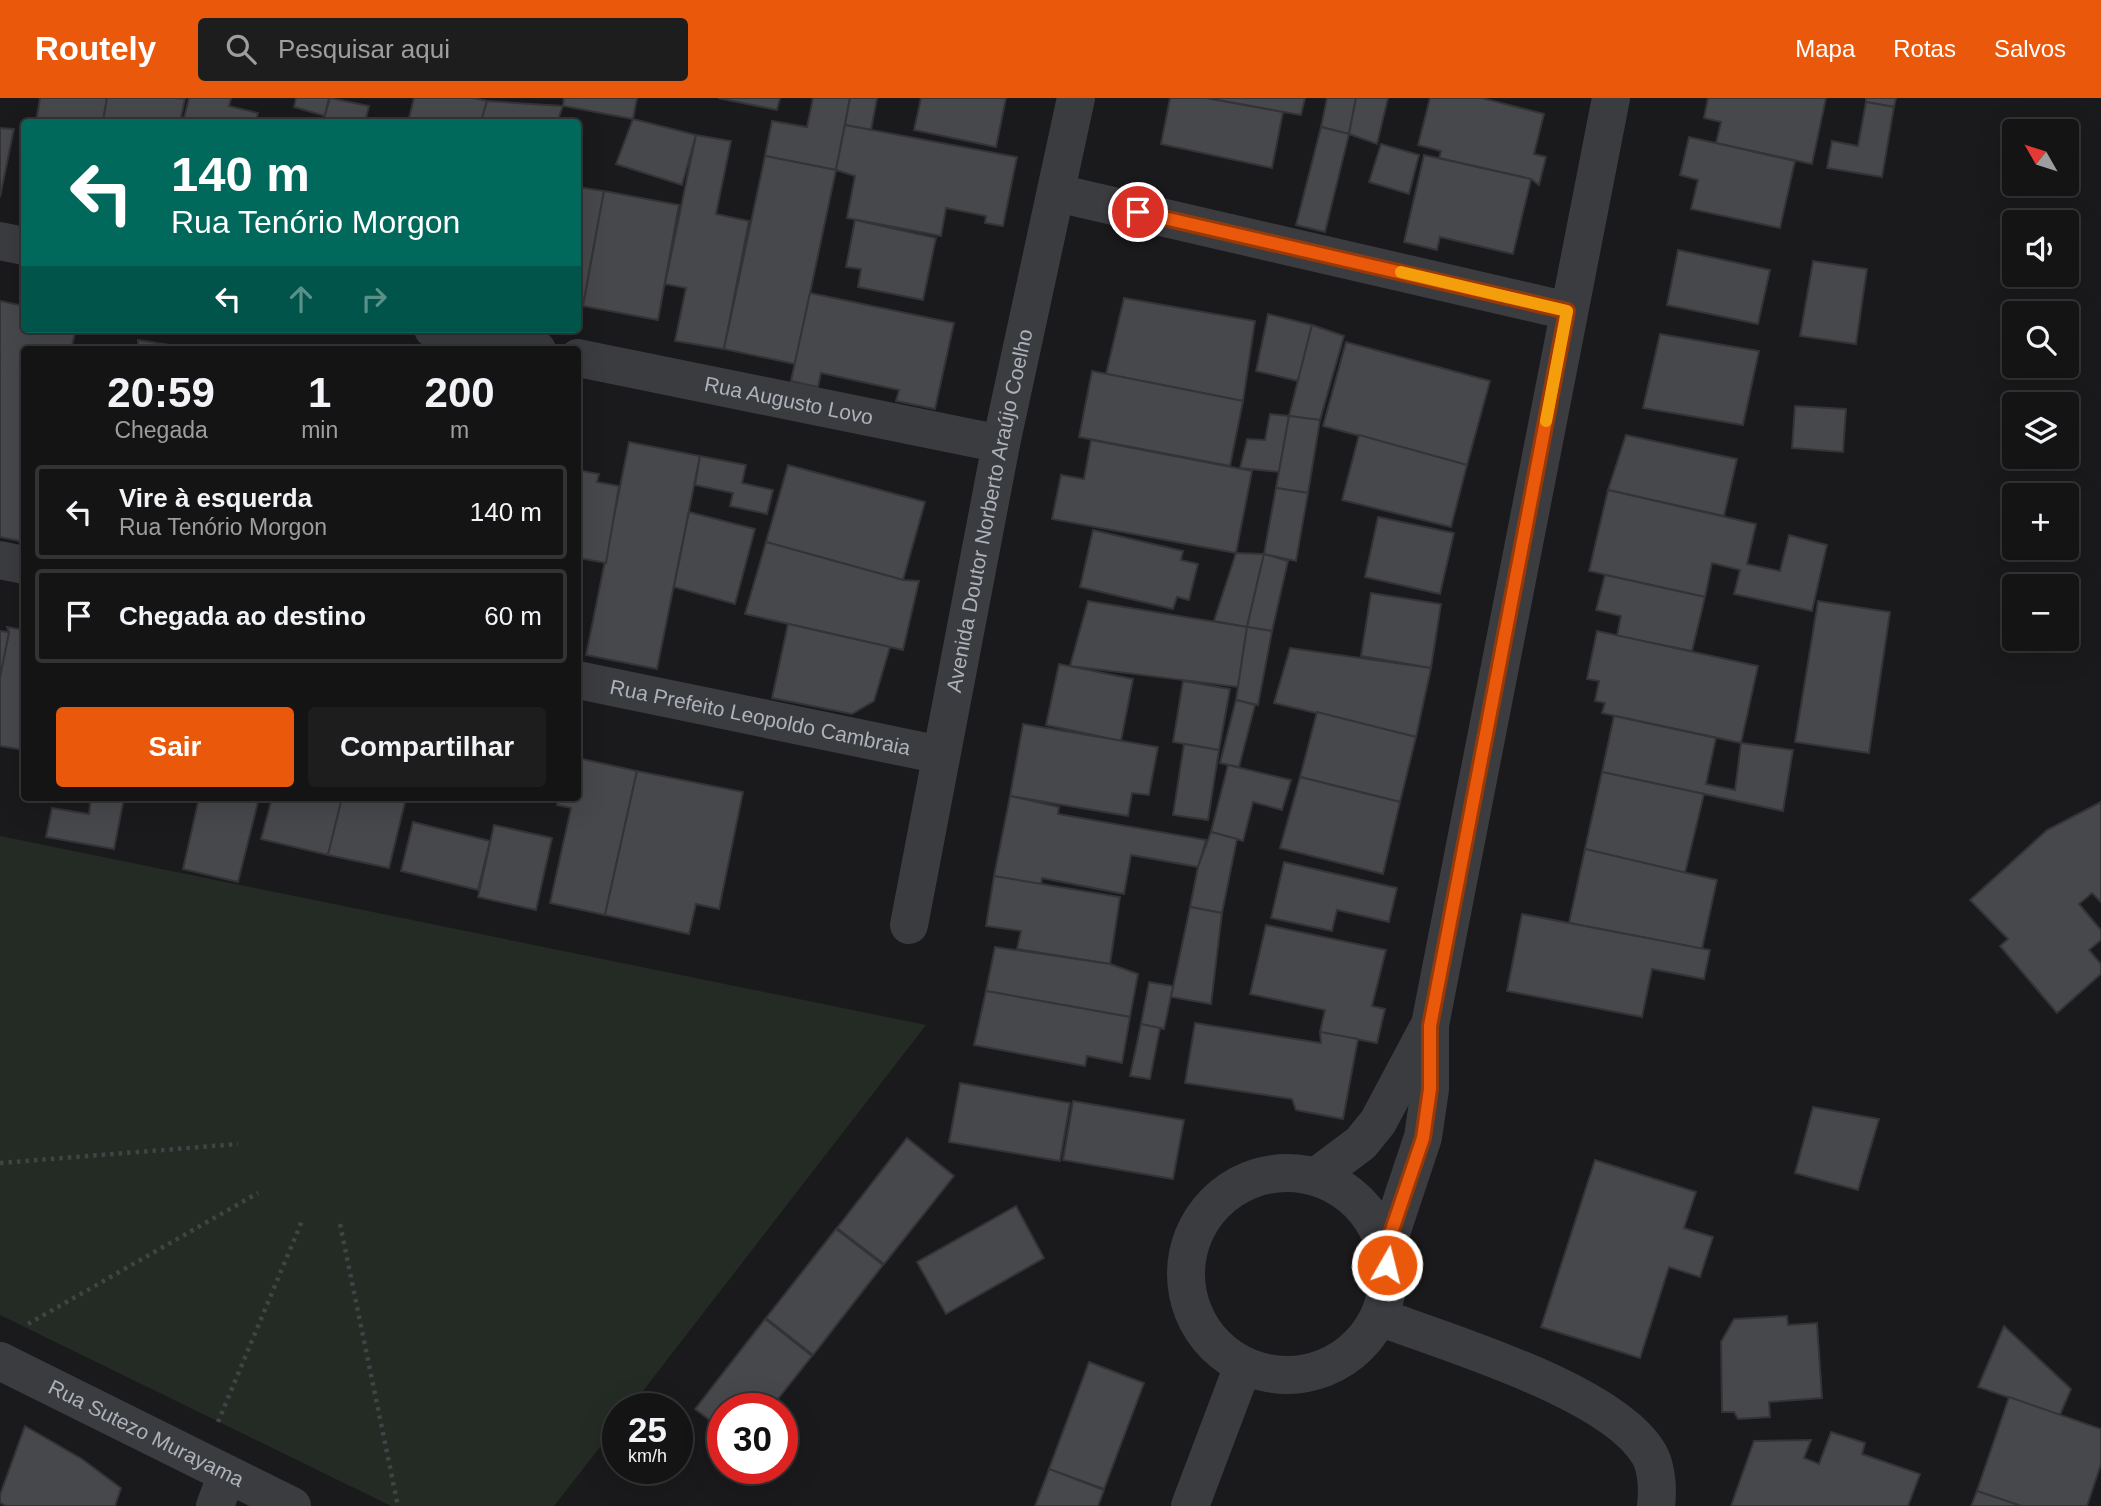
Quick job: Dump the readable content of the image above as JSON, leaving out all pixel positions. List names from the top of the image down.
{
  "streets": {
    "street": [
      "Rua Augusto Lovo",
      "Avenida Doutor Norberto Araújo Coelho",
      "Rua Prefeito Leopoldo Cambraia",
      "Rua Sutezo Murayama"
    ]
  },
  "crossings": [
    ["Rua Augusto Lovo", "Avenida Doutor Norberto Araújo Coelho"],
    ["Avenida Doutor Norberto Araújo Coelho", "Rua Prefeito Leopoldo Cambraia"]
  ],
  "north": "top left",
  "page": {
    "header": "Routely",
    "search": "Pesquisar aqui",
    "nav": ["Mapa", "Rotas", "Salvos"],
    "map_buttons": ["+", "−"],
    "turn": ["140 m", "Rua Tenório Morgon"],
    "eta": [
      "20:59",
      "Chegada",
      "1",
      "min",
      "200",
      "m"
    ],
    "list": [
      {
        "name": "Vire à esquerda",
        "note": "Rua Tenório Morgon",
        "value": "140 m"
      },
      {
        "name": "Chegada ao destino",
        "value": "60 m"
      }
    ],
    "buttons": ["Sair", "Compartilhar"],
    "speed": "25 km/h",
    "limit": "30"
  }
}
